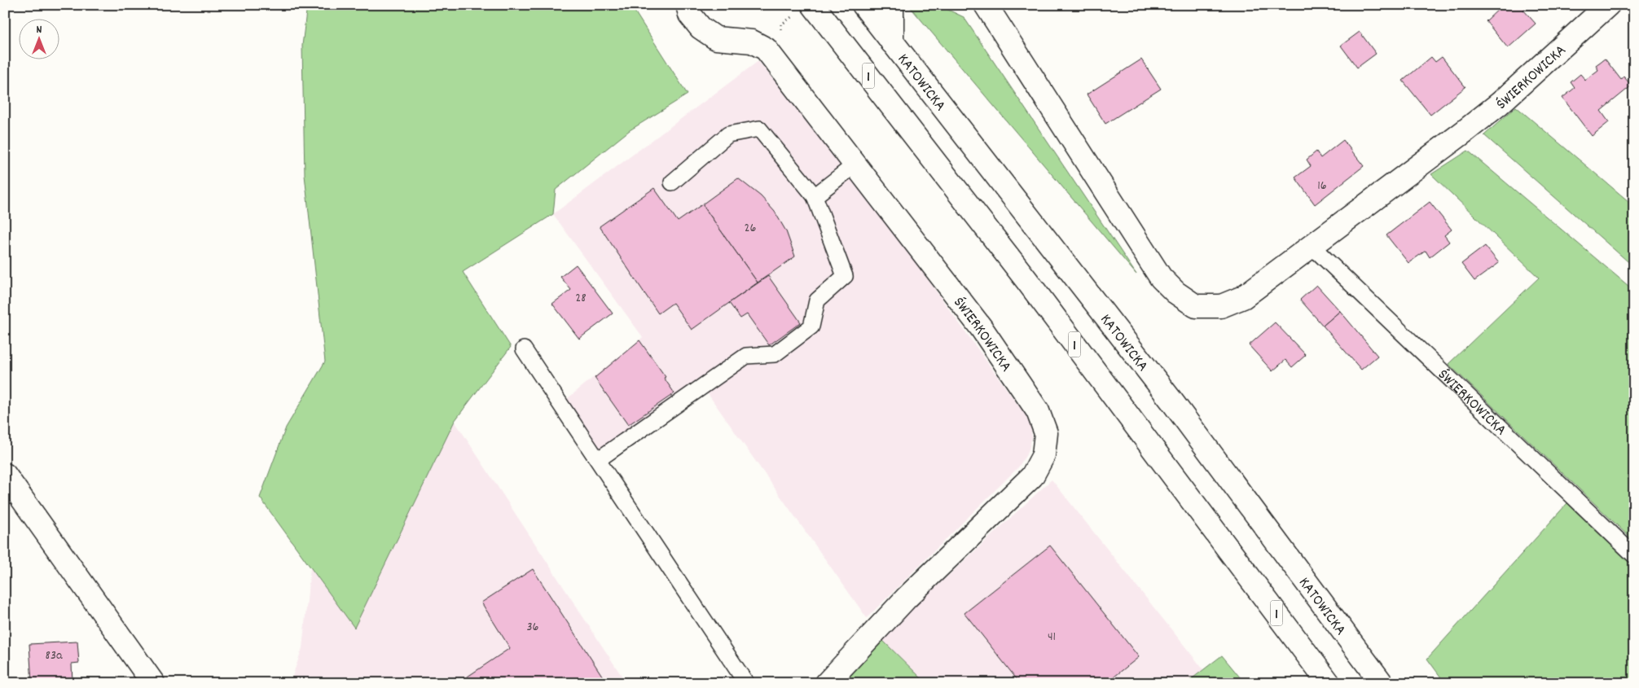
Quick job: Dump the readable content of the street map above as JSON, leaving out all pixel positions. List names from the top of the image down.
{
  "streets": {
    "street": ["1", "ŚWIERKOWICKA", "KATOWICKA"]
  },
  "house_numbers": [
    "16",
    "26",
    "28",
    "36",
    "41",
    "83a"
  ],
  "north": "top"
}
